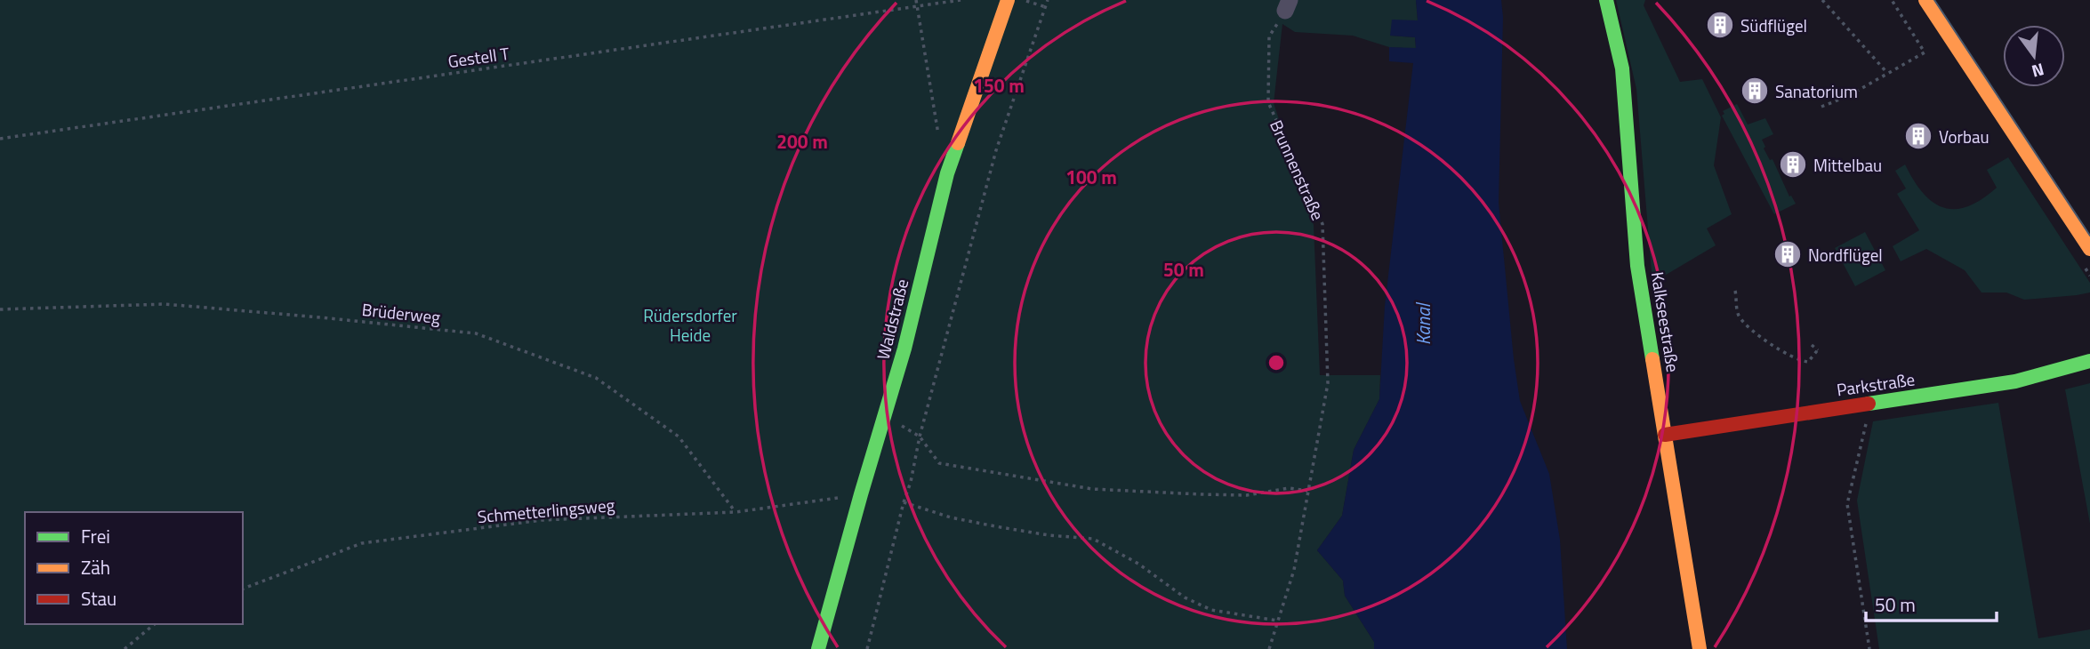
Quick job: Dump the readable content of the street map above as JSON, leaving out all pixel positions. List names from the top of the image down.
{
  "streets": {
    "street": ["Waldstraße", "Kalkseestraße", "Parkstraße"],
    "path": [
      "Gestell T",
      "Brunnenstraße",
      "Brüderweg",
      "Schmetterlingsweg"
    ]
  },
  "crossings": [
    ["Brüderweg", "Schmetterlingsweg"],
    ["Waldstraße", "Schmetterlingsweg"],
    ["Kalkseestraße", "Parkstraße"]
  ],
  "water": ["Kanal"],
  "parks": ["Rüdersdorfer Heide"],
  "places": {
    "building": [
      "Südflügel",
      "Sanatorium",
      "Vorbau",
      "Mittelbau",
      "Nordflügel"
    ]
  },
  "legend": ["Frei", "Zäh", "Stau"],
  "scale_bar": "50 m",
  "north": "bottom",
  "rings": [
    "150 m",
    "200 m",
    "100 m",
    "50 m"
  ]
}
